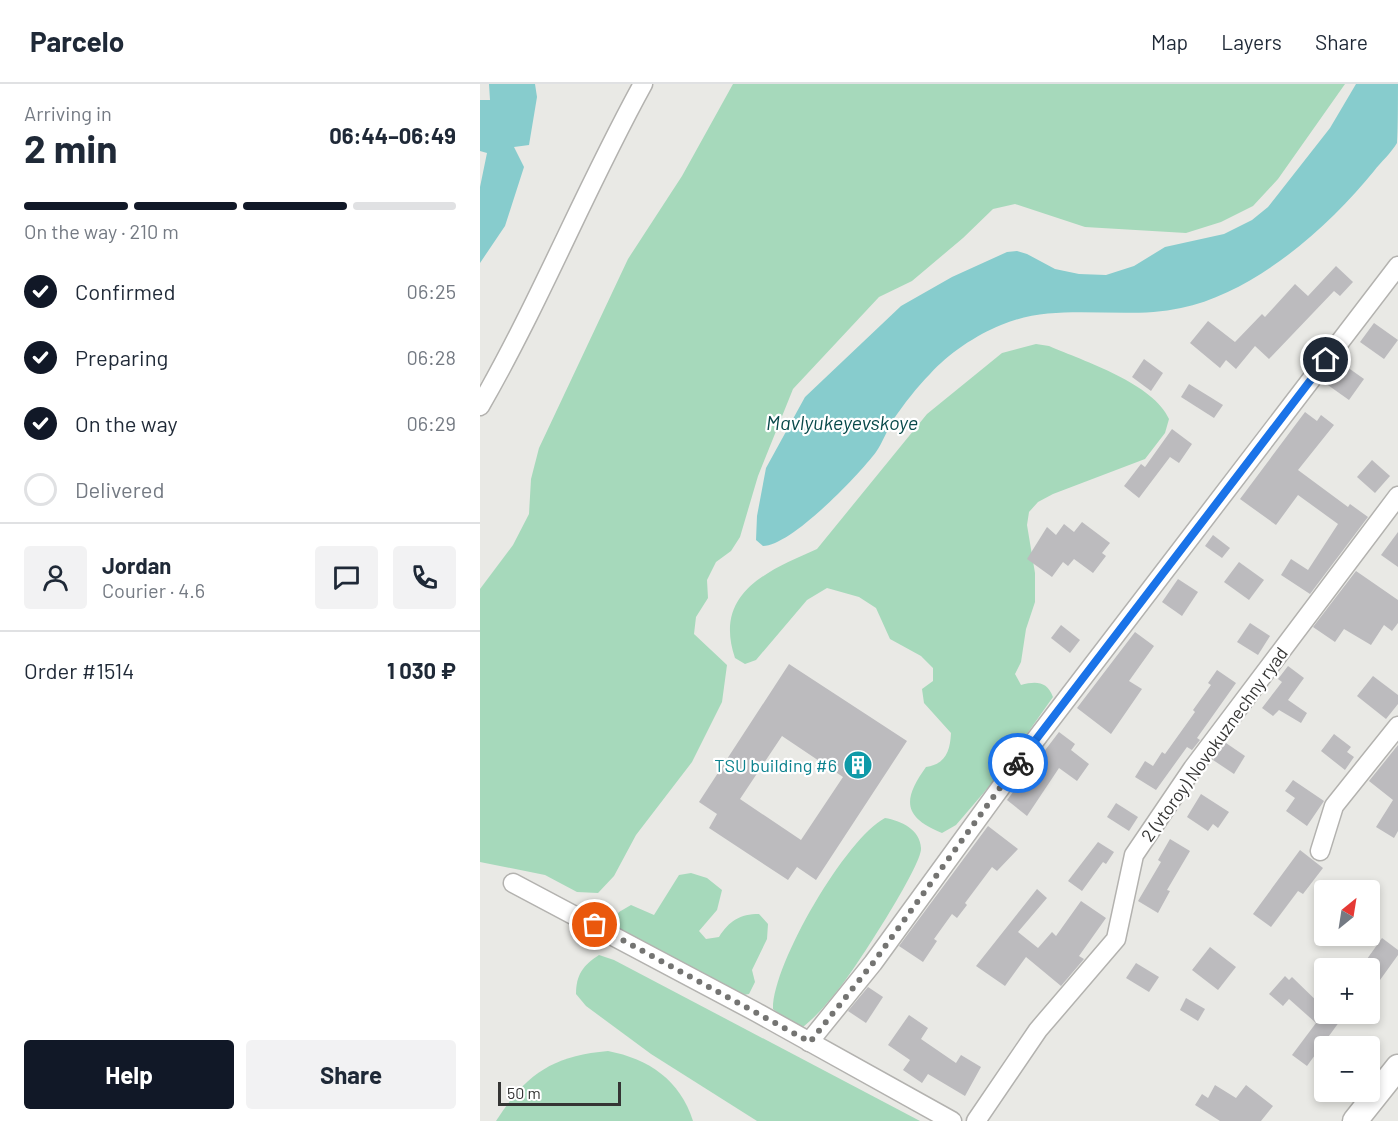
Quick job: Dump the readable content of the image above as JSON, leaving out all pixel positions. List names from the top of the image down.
{
  "streets": {
    "street": ["2 (vtoroy) Novokuznechny ryad"]
  },
  "water": ["Mavlyukeyevskoye"],
  "places": {
    "building": ["TSU building #6"]
  },
  "scale_bar": "50 m",
  "north": "top right",
  "page": {
    "header": "Parcelo",
    "nav": ["Map", "Layers", "Share"],
    "heading": ["2 min", "Arriving in", "06:44–06:49"],
    "panel": [
      "Jordan",
      "Courier · 4.6",
      "Order #1514",
      "1 030 ₽"
    ],
    "bar": "On the way · 210 m",
    "list": [
      ["Confirmed", "06:25"],
      ["Preparing", "06:28"],
      ["On the way", "06:29"],
      "Delivered"
    ],
    "map_buttons": ["+", "−"],
    "buttons": ["Help", "Share"],
    "scale": "50 m"
  }
}
